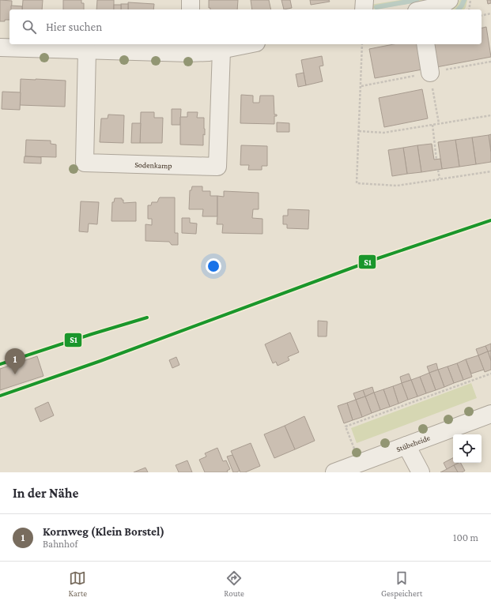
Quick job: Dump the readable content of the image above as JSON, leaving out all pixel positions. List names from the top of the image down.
{
  "streets": {
    "street": ["Sodenkamp", "Stübeheide"]
  },
  "lines": ["transit line S1"],
  "page": {
    "search": "Hier suchen",
    "pins": "1",
    "heading": "In der Nähe",
    "list": [
      {
        "mark": "1",
        "name": "Kornweg (Klein Borstel)",
        "note": "Bahnhof",
        "value": "100 m"
      }
    ],
    "nav": ["Karte", "Route", "Gespeichert"]
  }
}
